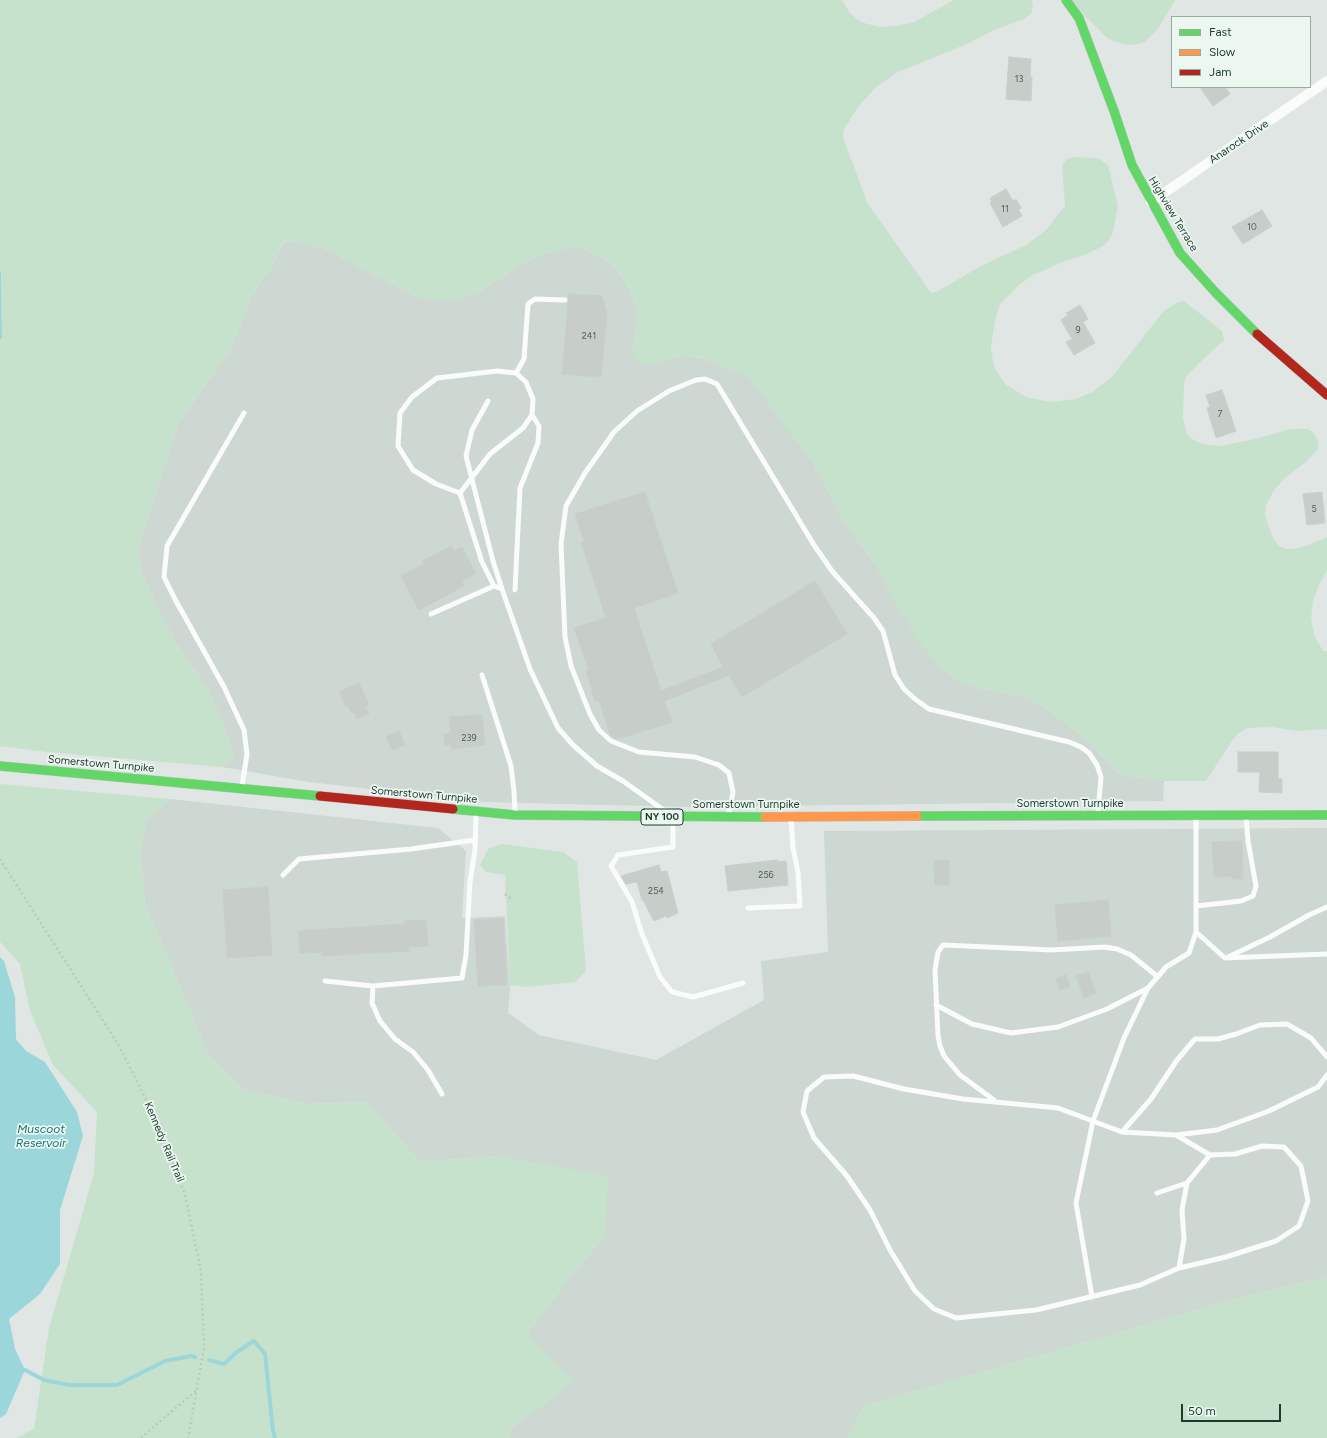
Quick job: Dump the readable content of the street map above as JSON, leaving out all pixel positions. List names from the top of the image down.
{
  "streets": {
    "main road": ["Highview Terrace", "Somerstown Turnpike", "NY 100"],
    "street": ["Anarock Drive"],
    "path": ["Kennedy Rail Trail"]
  },
  "crossings": [
    ["Anarock Drive", "Highview Terrace"]
  ],
  "water": ["Muscoot Reservoir"],
  "house_numbers": [
    "13",
    "11",
    "10",
    "9",
    "241",
    "7",
    "5",
    "239",
    "256",
    "254"
  ],
  "legend": ["Fast", "Slow", "Jam"],
  "scale_bar": "50 m"
}
